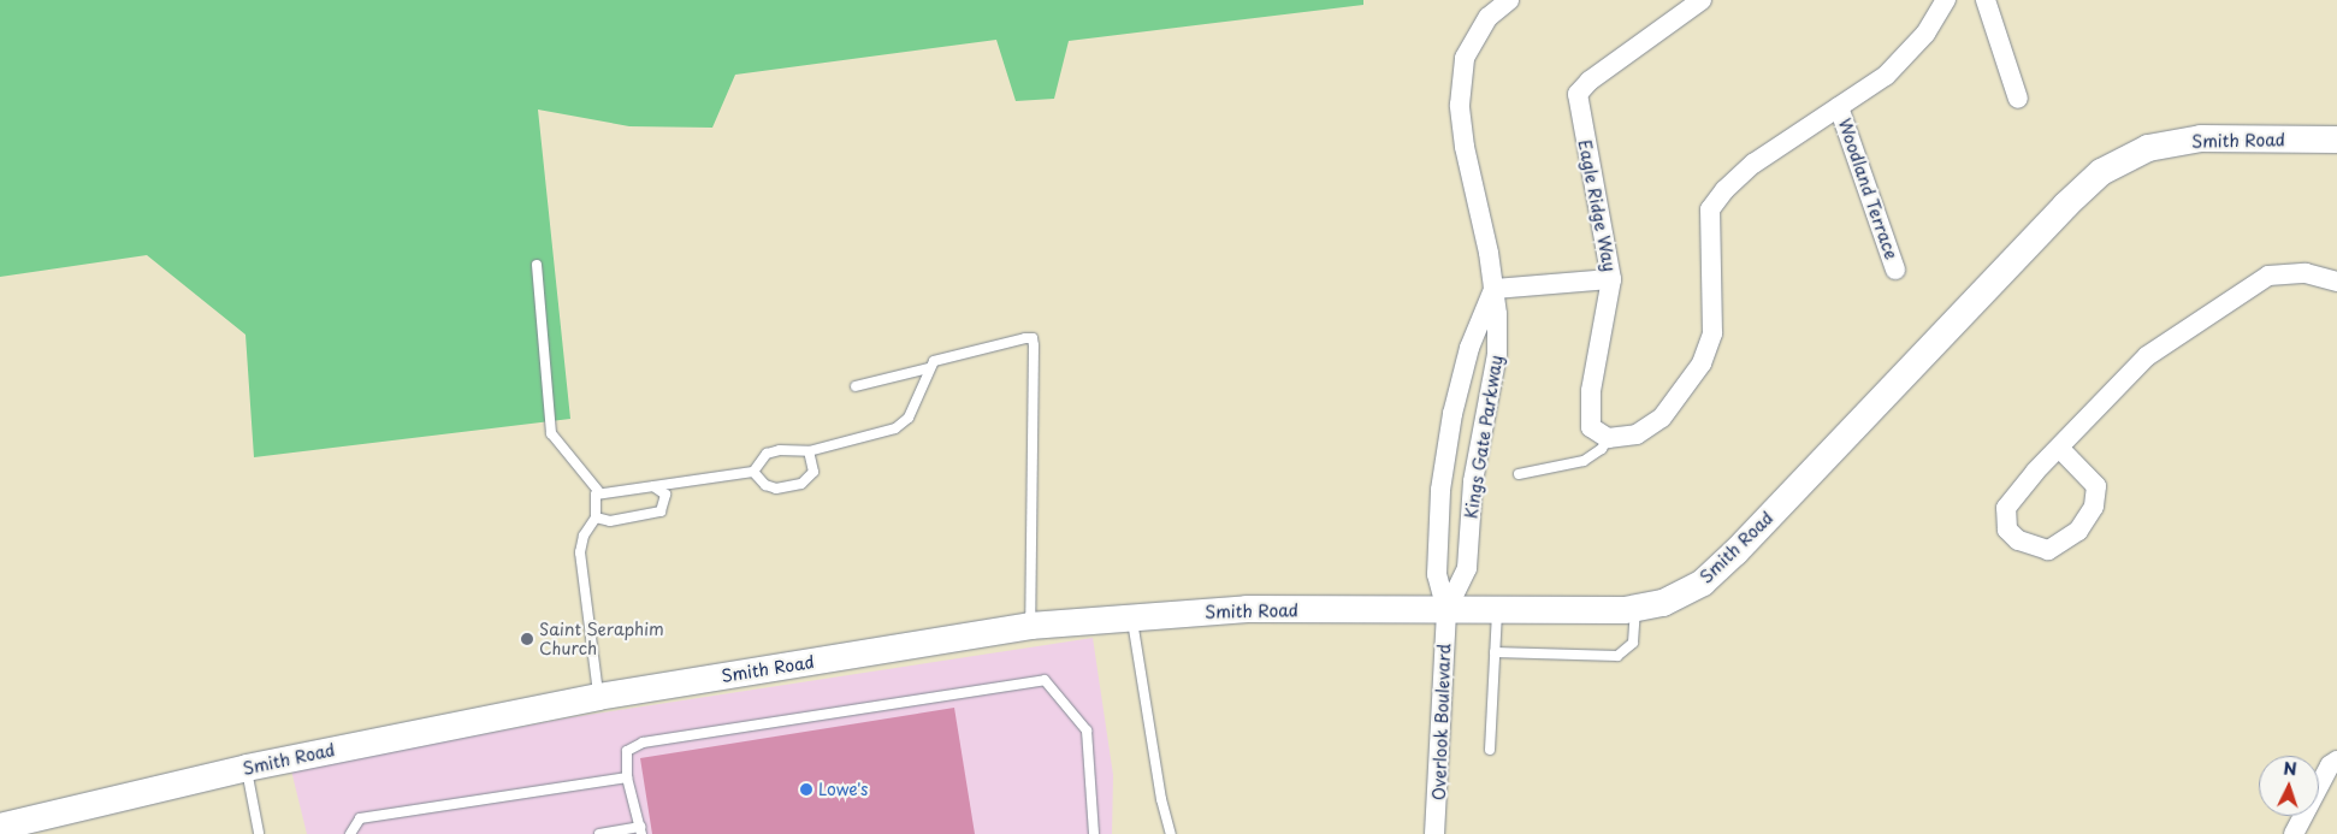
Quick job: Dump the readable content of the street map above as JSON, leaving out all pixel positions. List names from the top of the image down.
{
  "streets": {
    "street": [
      "Smith Road",
      "Woodland Terrace",
      "Eagle Ridge Way",
      "Kings Gate Parkway",
      "Overlook Boulevard"
    ]
  },
  "crossings": [
    ["Smith Road", "Kings Gate Parkway"],
    ["Smith Road", "Overlook Boulevard"],
    ["Eagle Ridge Way", "Kings Gate Parkway"],
    ["Kings Gate Parkway", "Overlook Boulevard"]
  ],
  "places": ["Saint Seraphim Church", "Lowe's"],
  "north": "top"
}
